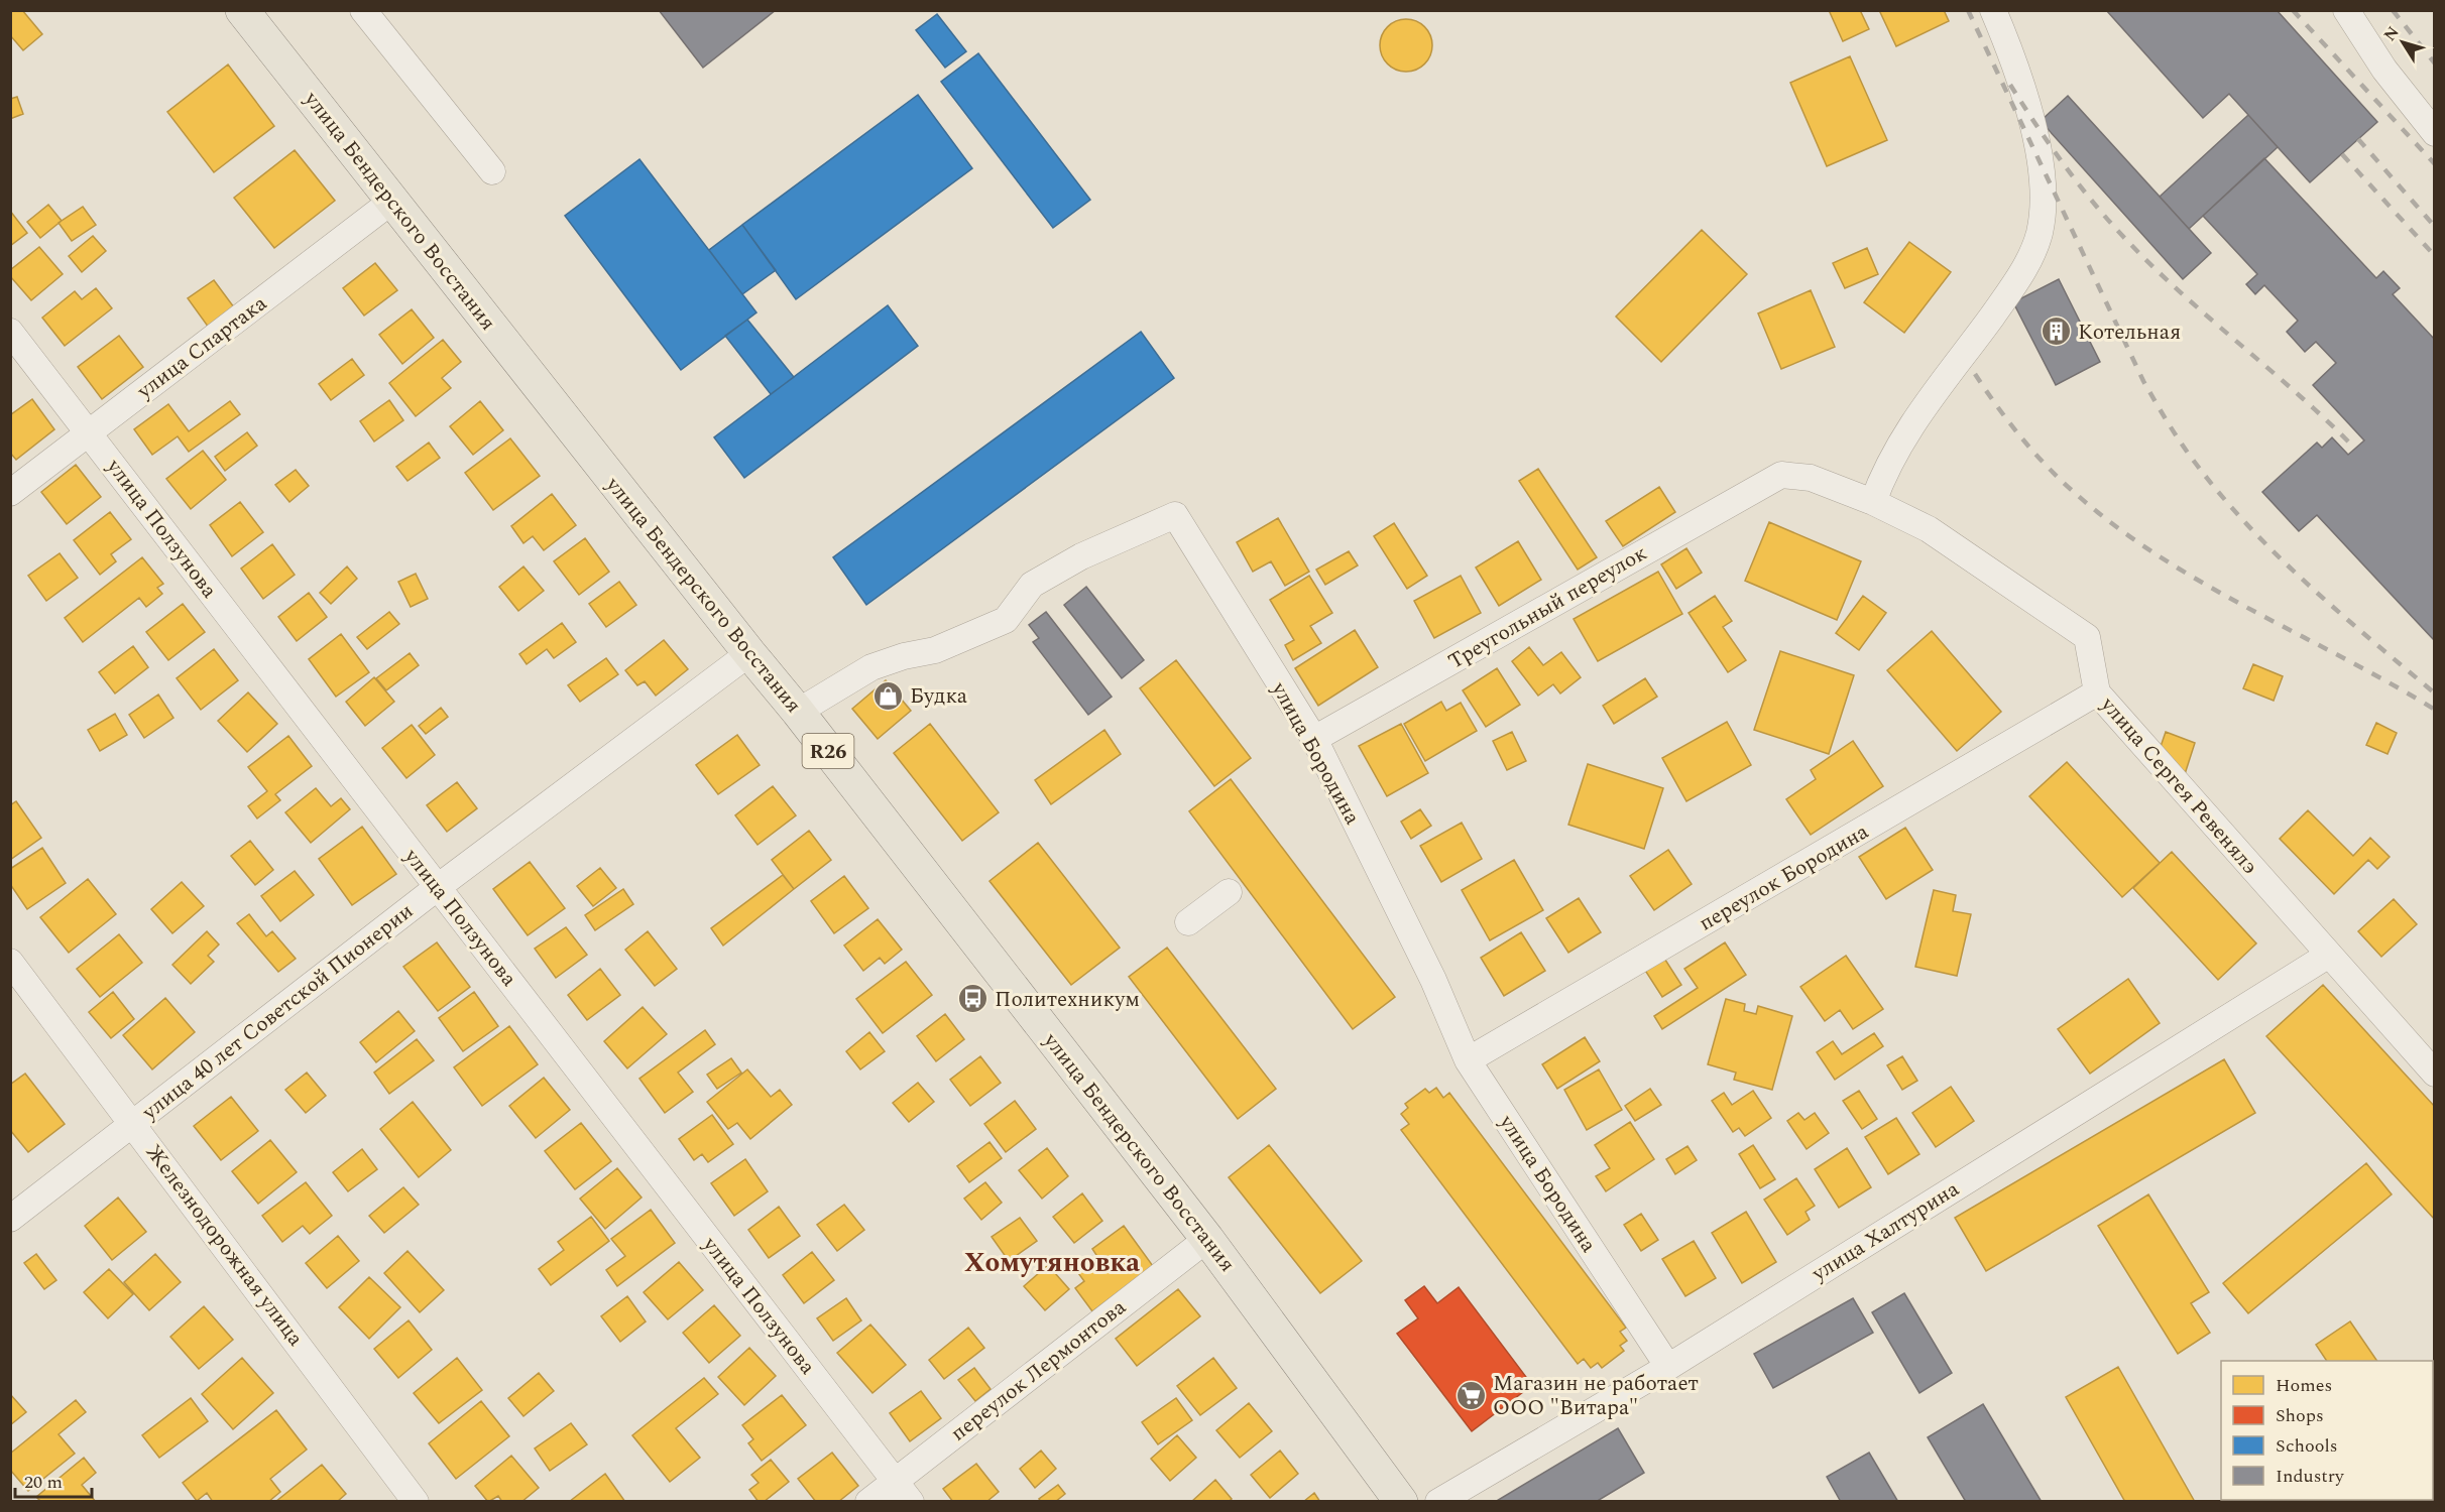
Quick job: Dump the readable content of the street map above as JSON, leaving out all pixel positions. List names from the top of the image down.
{
  "streets": {
    "main road": ["улица Бендерского Восстания", "R26"],
    "street": [
      "улица Спартака",
      "улица Ползунова",
      "Треугольный переулок",
      "улица Бородина",
      "улица Сергея Ревенялэ",
      "переулок Бородина",
      "улица 40 лет Советской Пионерии",
      "улица Халтурина",
      "Железнодорожная улица",
      "переулок Лермонтова"
    ]
  },
  "crossings": [
    ["улица Бендерского Восстания", "улица Спартака"],
    ["улица Бендерского Восстания", "улица Бородина"],
    ["улица Бендерского Восстания", "улица 40 лет Советской Пионерии"],
    ["улица Бендерского Восстания", "переулок Лермонтова"],
    ["улица Спартака", "улица Ползунова"],
    ["улица Ползунова", "улица 40 лет Советской Пионерии"],
    ["улица Ползунова", "переулок Лермонтова"],
    ["Треугольный переулок", "улица Бородина"],
    ["Треугольный переулок", "улица Сергея Ревенялэ"],
    ["улица Бородина", "переулок Бородина"],
    ["улица Бородина", "улица Халтурина"],
    ["улица Сергея Ревенялэ", "переулок Бородина"],
    ["улица Сергея Ревенялэ", "улица Халтурина"],
    ["улица 40 лет Советской Пионерии", "Железнодорожная улица"]
  ],
  "districts": ["Хомутяновка"],
  "places": {
    "building": ["Котельная"],
    "shop": ["Будка"],
    "bus stop": ["Политехникум"],
    "supermarket": ["Магазин не работает ООО \"Витара\""]
  },
  "legend": [
    "Homes",
    "Shops",
    "Schools",
    "Industry"
  ],
  "scale_bar": "20 m",
  "north": "top left"
}
